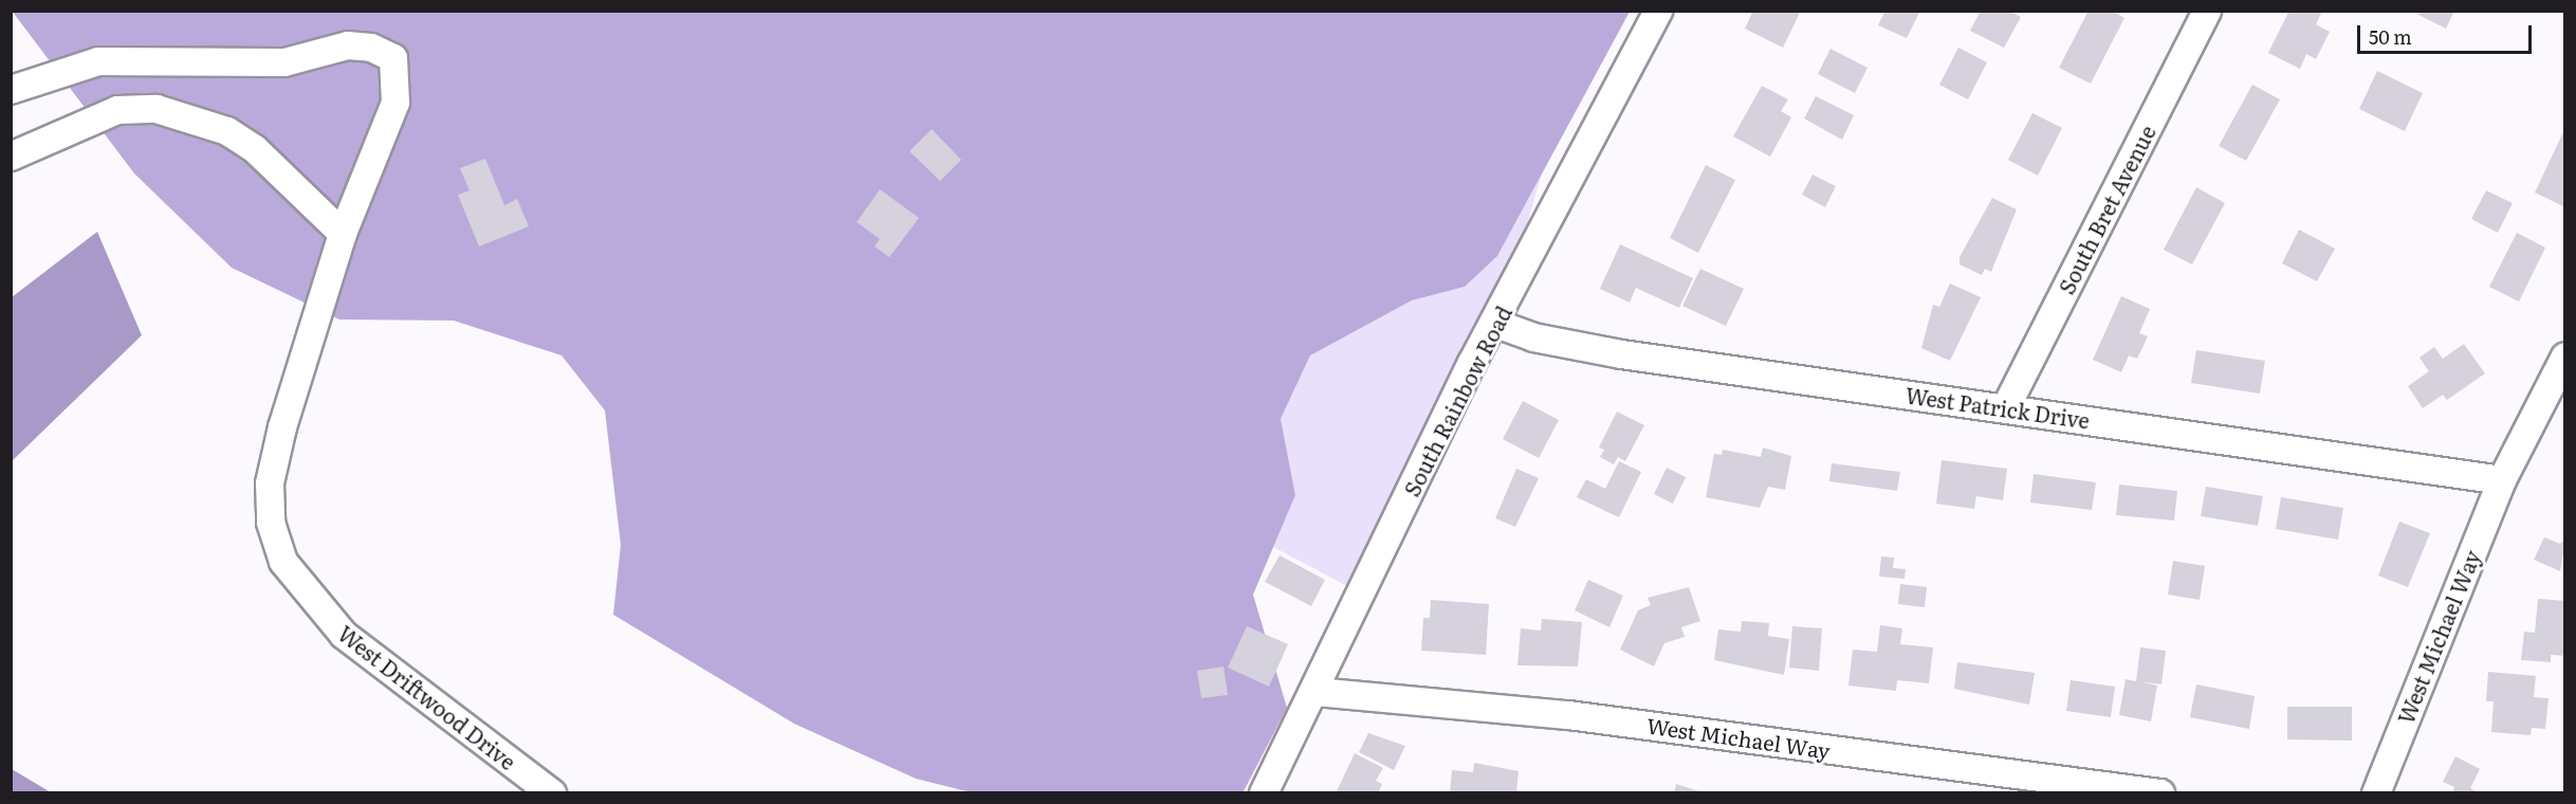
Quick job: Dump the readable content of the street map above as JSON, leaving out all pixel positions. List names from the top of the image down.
{
  "streets": {
    "street": [
      "South Bret Avenue",
      "South Rainbow Road",
      "West Patrick Drive",
      "West Michael Way",
      "West Driftwood Drive"
    ]
  },
  "crossings": [
    ["South Bret Avenue", "West Patrick Drive"],
    ["South Rainbow Road", "West Patrick Drive"],
    ["South Rainbow Road", "West Michael Way"],
    ["West Patrick Drive", "West Michael Way"]
  ],
  "scale_bar": "50 m"
}
